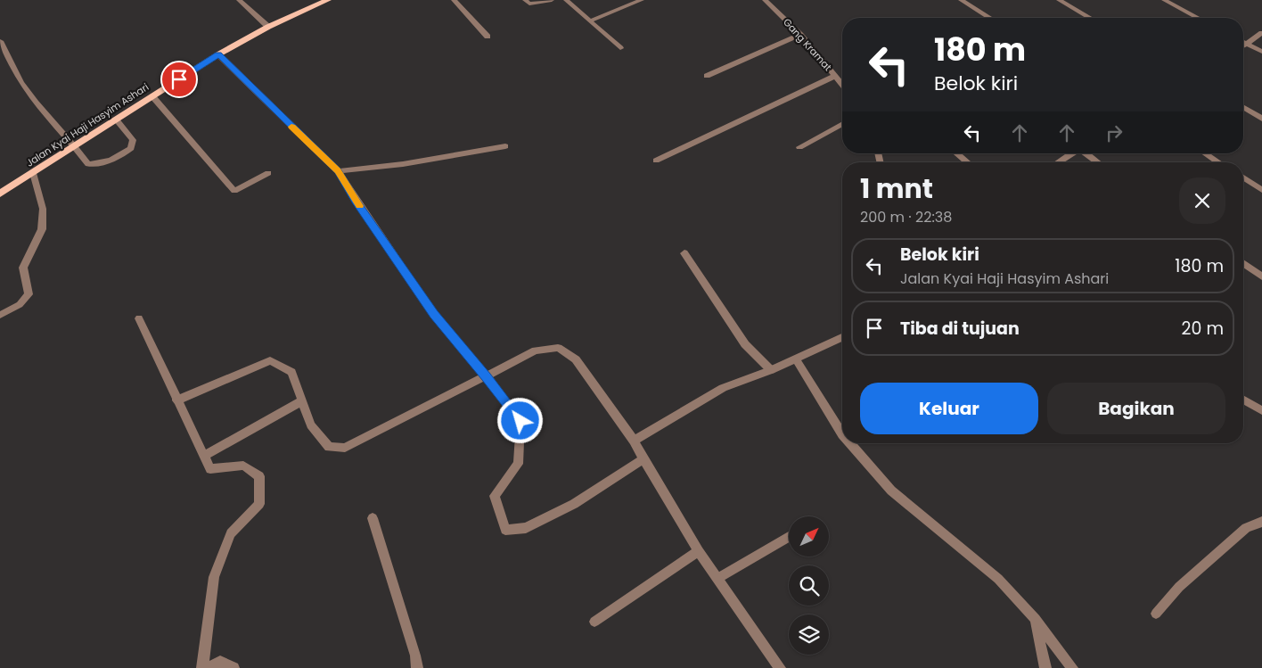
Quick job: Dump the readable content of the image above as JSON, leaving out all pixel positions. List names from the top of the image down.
{
  "streets": {
    "main road": ["Jalan Kyai Haji Hasyim Ashari"],
    "street": ["Gang Kramat"]
  },
  "north": "top right",
  "page": {
    "turn": ["180 m", "Belok kiri"],
    "heading": ["1 mnt", "200 m · 22:38"],
    "list": [
      {
        "name": "Belok kiri",
        "note": "Jalan Kyai Haji Hasyim Ashari",
        "value": "180 m"
      },
      {
        "name": "Tiba di tujuan",
        "value": "20 m"
      }
    ],
    "buttons": ["Keluar", "Bagikan"]
  }
}
